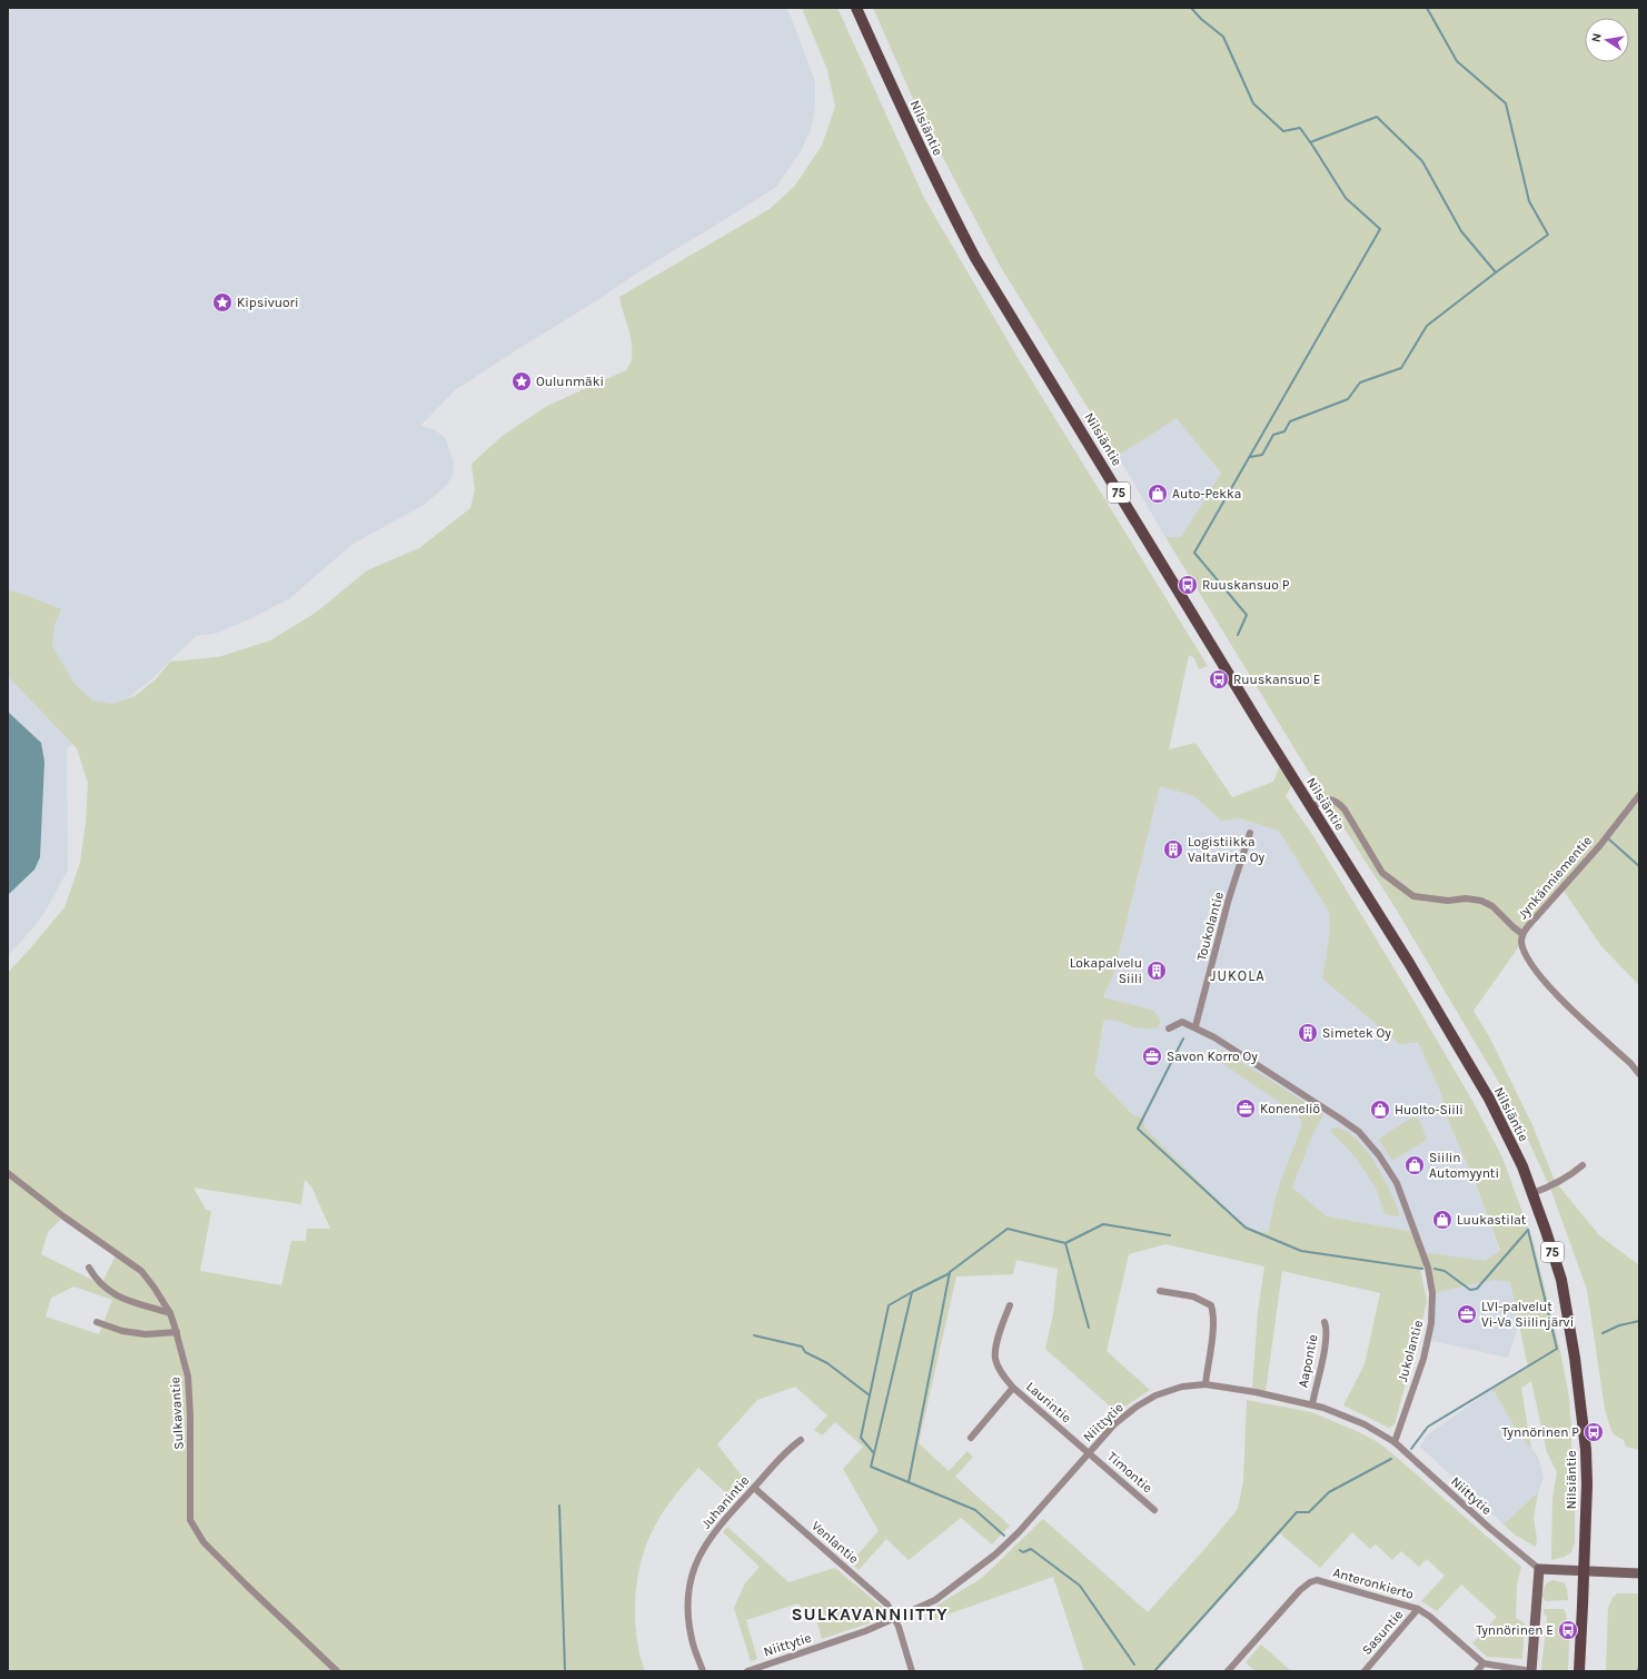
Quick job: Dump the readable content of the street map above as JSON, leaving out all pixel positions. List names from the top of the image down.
{
  "streets": {
    "main road": ["Nilsiäntie", "75"],
    "street": [
      "Jynkänniementie",
      "Toukolantie",
      "Jukolantie",
      "Aapontie",
      "Laurintie",
      "Sulkavantie",
      "Niittytie",
      "Timontie",
      "Juhanintie",
      "Venlantie",
      "Anteronkierto",
      "Sasuntie"
    ]
  },
  "crossings": [
    ["Toukolantie", "Jukolantie"],
    ["Jukolantie", "Niittytie"],
    ["Aapontie", "Niittytie"],
    ["Laurintie", "Niittytie"],
    ["Laurintie", "Timontie"],
    ["Niittytie", "Timontie"],
    ["Niittytie", "Venlantie"],
    ["Juhanintie", "Venlantie"],
    ["Anteronkierto", "Sasuntie"]
  ],
  "districts": ["JUKOLA", "SULKAVANNIITTY"],
  "places": {
    "place": ["Kipsivuori", "Oulunmäki"],
    "shop": [
      "Auto-Pekka",
      "Huolto-Siili",
      "Siilin Automyynti",
      "Luukastilat"
    ],
    "bus stop": [
      "Ruuskansuo P",
      "Ruuskansuo E",
      "Tynnörinen P",
      "Tynnörinen E"
    ],
    "building": ["Logistiikka ValtaVirta Oy", "Lokapalvelu Siili", "Simetek Oy"],
    "office": ["Savon Korro Oy", "Koneneliö", "LVI-palvelut Vi-Va Siilinjärvi"]
  },
  "north": "left"
}
